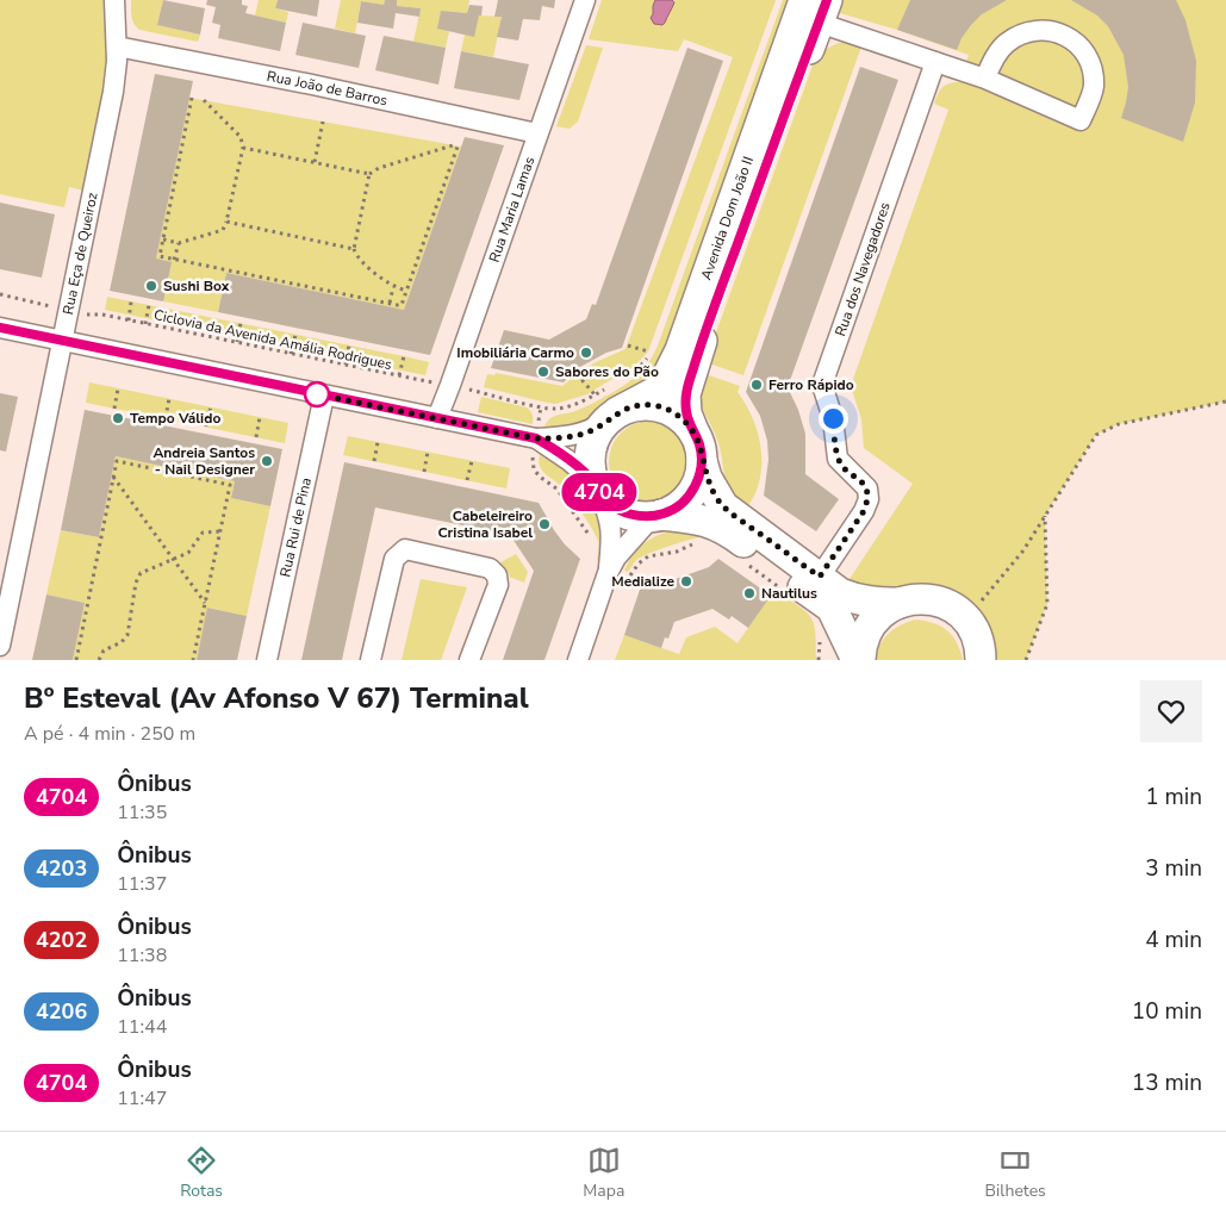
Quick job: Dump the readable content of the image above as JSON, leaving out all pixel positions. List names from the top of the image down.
{
  "streets": {
    "main road": ["Avenida Dom João II"],
    "street": [
      "Rua João de Barros",
      "Rua Maria Lamas",
      "Rua Eça de Queiroz",
      "Rua dos Navegadores",
      "Rua Rui de Pina"
    ],
    "path": ["Ciclovia da Avenida Amália Rodrigues"]
  },
  "crossings": [
    ["Rua João de Barros", "Rua Maria Lamas"],
    ["Rua João de Barros", "Rua Eça de Queiroz"],
    ["Rua Maria Lamas", "Ciclovia da Avenida Amália Rodrigues"],
    ["Avenida Dom João II", "Ciclovia da Avenida Amália Rodrigues"],
    ["Rua Eça de Queiroz", "Ciclovia da Avenida Amália Rodrigues"]
  ],
  "places": [
    "Sushi Box",
    "Imobiliária Carmo",
    "Sabores do Pão",
    "Ferro Rápido",
    "Tempo Válido",
    "Andreia Santos - Nail Designer",
    "Cabeleireiro Cristina Isabel",
    "Medialize",
    "Nautilus"
  ],
  "lines": ["bus line 4704"],
  "page": {
    "on_map": "4704",
    "heading": ["Bº Esteval (Av Afonso V 67) Terminal", "A pé · 4 min · 250 m"],
    "list": [
      {
        "mark": "4704",
        "name": "Ônibus",
        "note": "11:35",
        "value": "1 min"
      },
      {
        "mark": "4203",
        "name": "Ônibus",
        "note": "11:37",
        "value": "3 min"
      },
      {
        "mark": "4202",
        "name": "Ônibus",
        "note": "11:38",
        "value": "4 min"
      },
      {
        "mark": "4206",
        "name": "Ônibus",
        "note": "11:44",
        "value": "10 min"
      },
      {
        "mark": "4704",
        "name": "Ônibus",
        "note": "11:47",
        "value": "13 min"
      }
    ],
    "tabs": ["Rotas", "Mapa", "Bilhetes"]
  }
}
